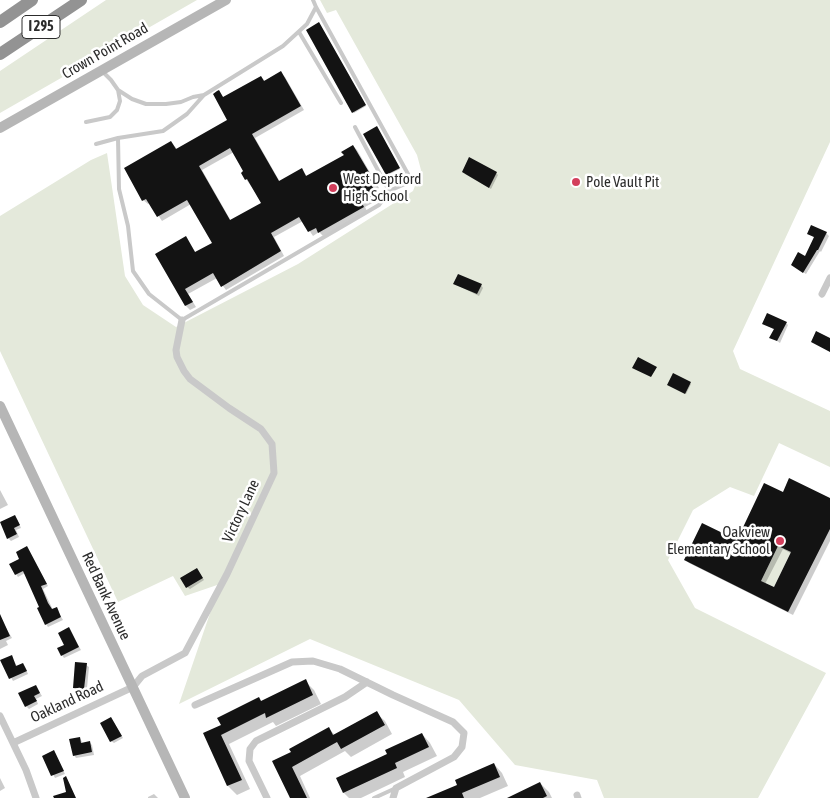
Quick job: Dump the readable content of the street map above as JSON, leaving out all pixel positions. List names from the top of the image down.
{
  "streets": {
    "highway": ["I 295"],
    "street": [
      "Crown Point Road",
      "Victory Lane",
      "Red Bank Avenue",
      "Oakland Road"
    ]
  },
  "crossings": [
    ["Victory Lane", "Red Bank Avenue"],
    ["Victory Lane", "Oakland Road"],
    ["Red Bank Avenue", "Oakland Road"]
  ],
  "places": ["Pole Vault Pit", "West Deptford High School", "Oakview Elementary School"]
}
